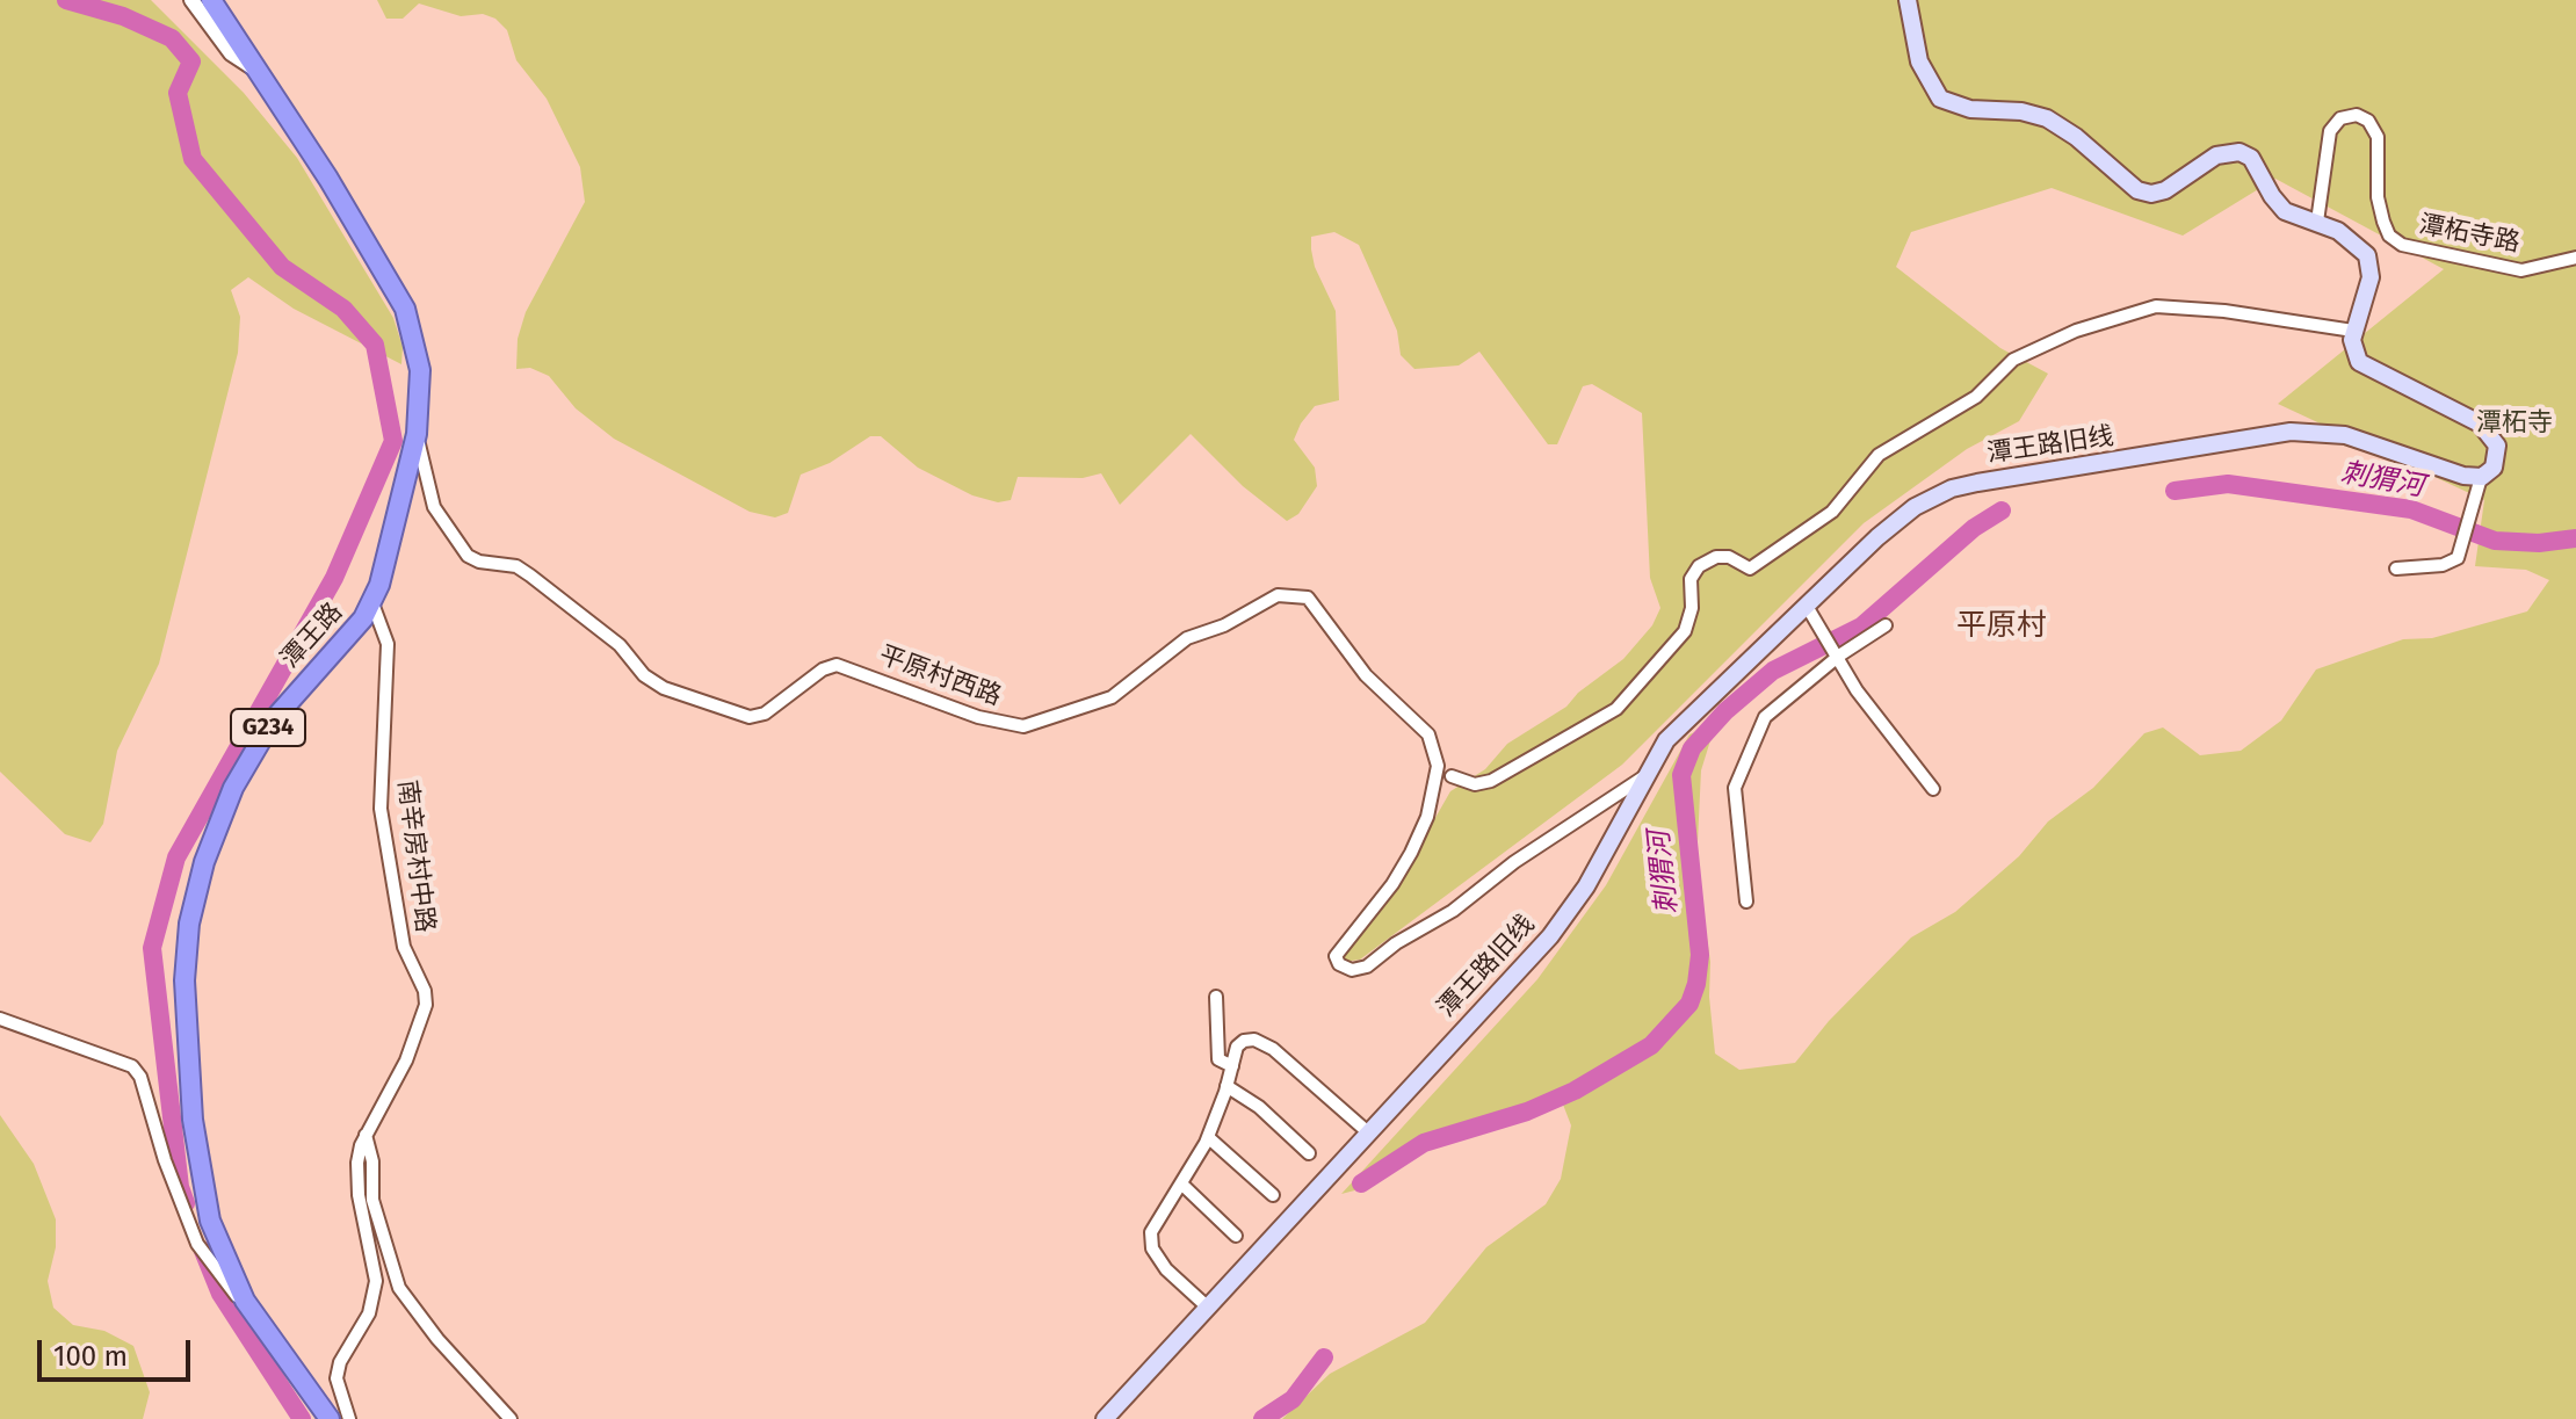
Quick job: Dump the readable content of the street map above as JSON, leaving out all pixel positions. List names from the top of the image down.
{
  "streets": {
    "highway": ["潭王路", "G234"],
    "main road": ["潭王路旧线"],
    "street": ["潭柘寺路", "平原村西路", "南辛房村中路"]
  },
  "crossings": [
    ["潭王路旧线", "平原村西路"],
    ["潭王路", "平原村西路"],
    ["潭王路", "南辛房村中路"]
  ],
  "districts": ["平原村"],
  "water": ["刺猬河"],
  "parks": ["潭柘寺"],
  "scale_bar": "100 m"
}
